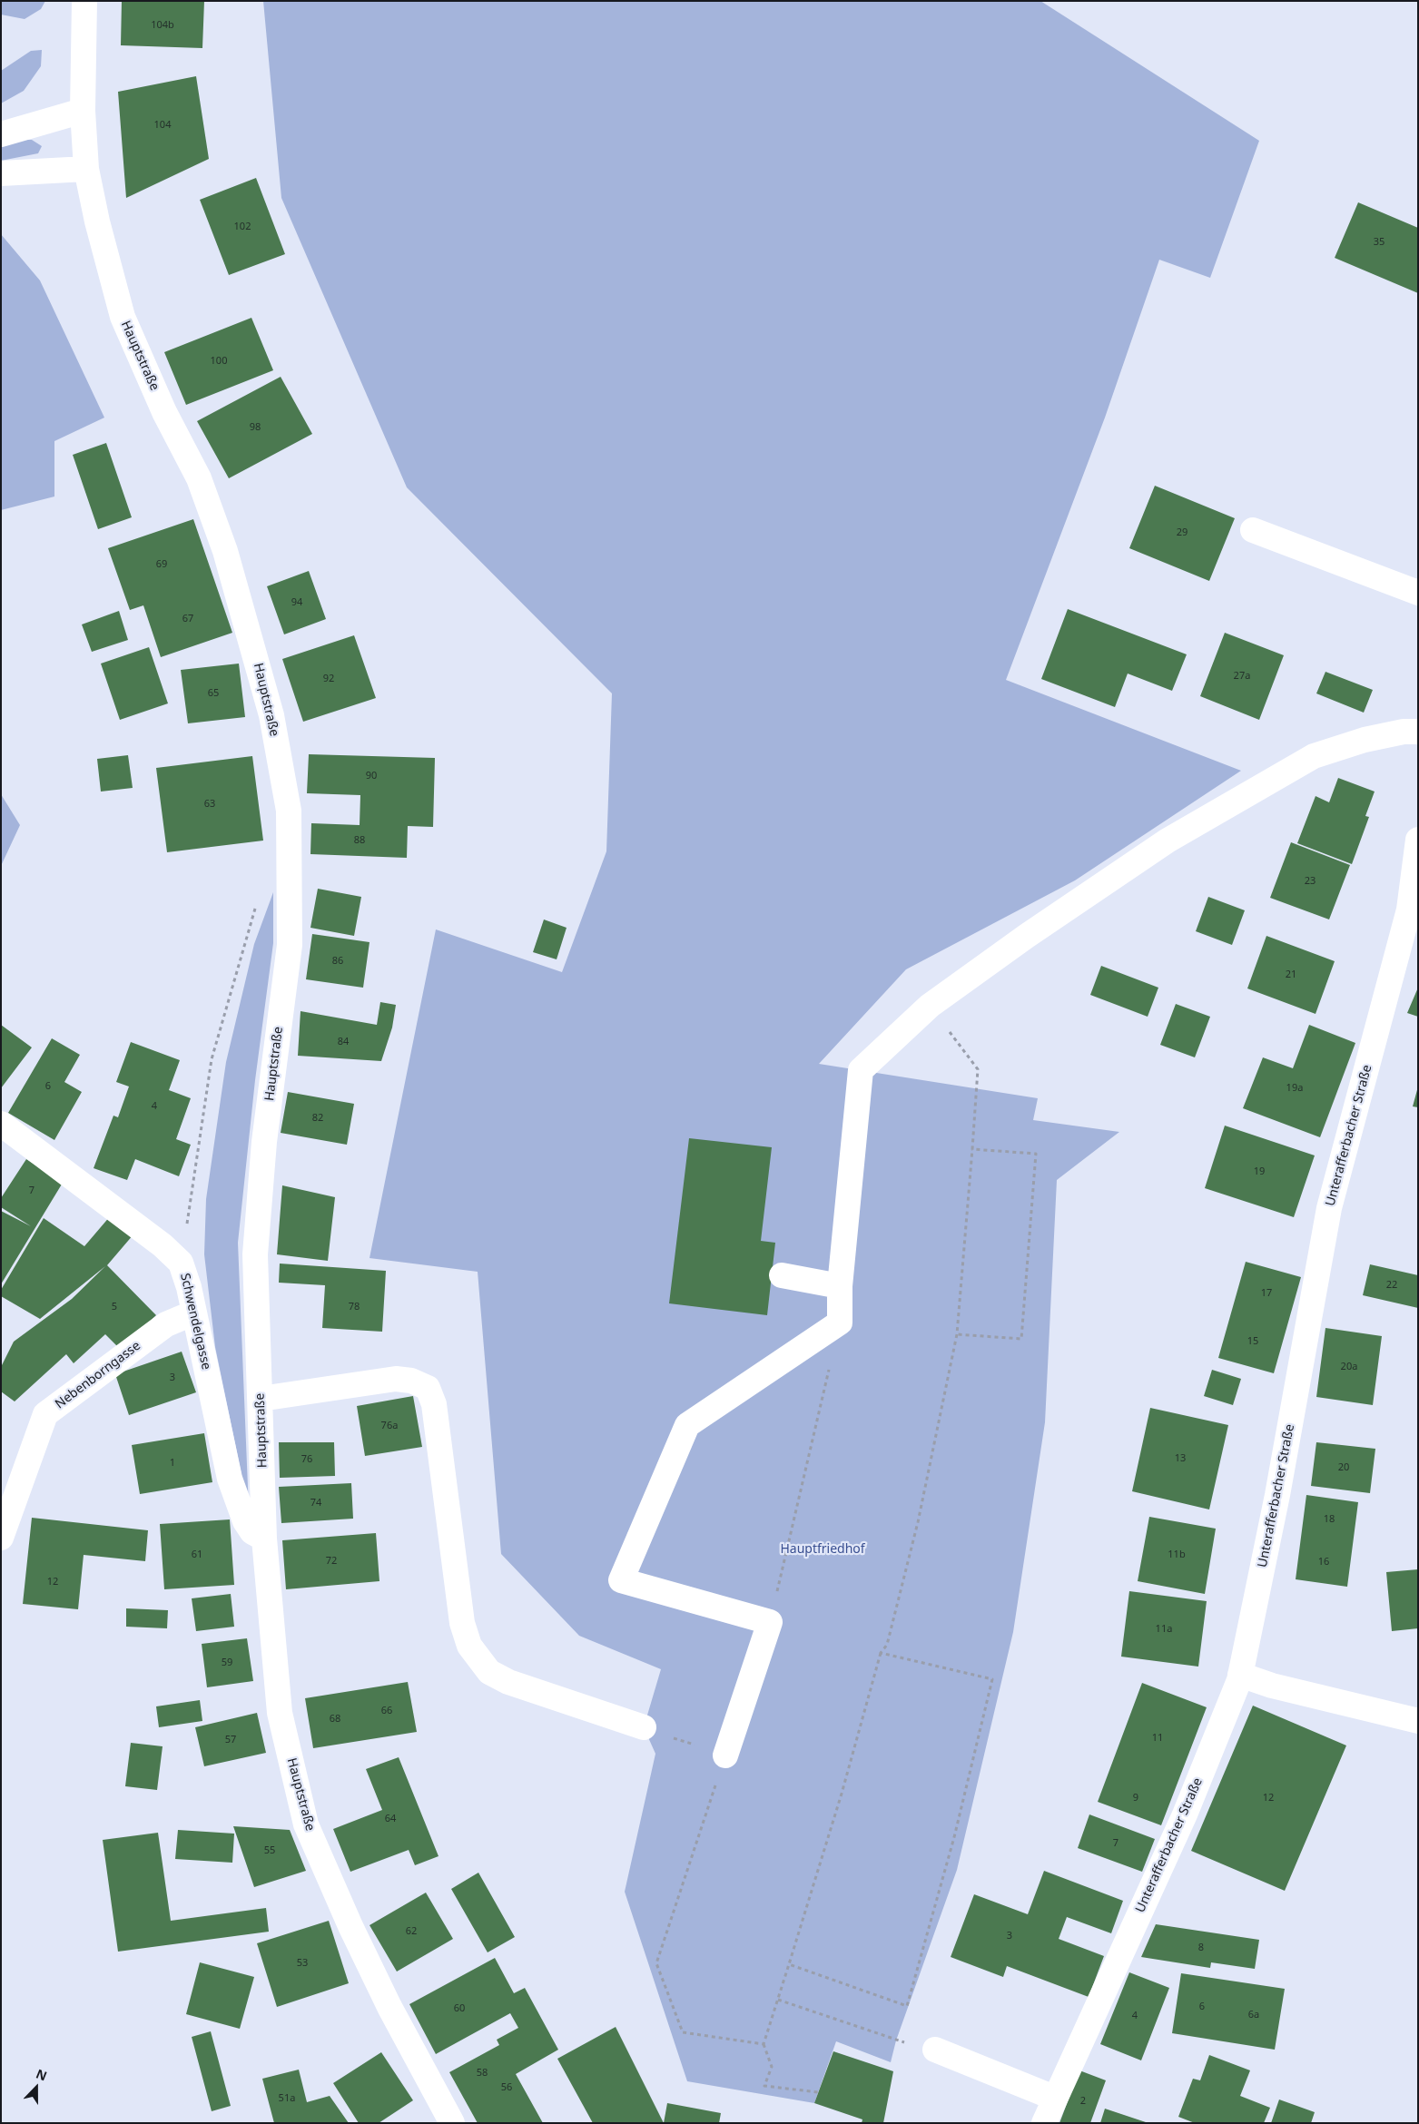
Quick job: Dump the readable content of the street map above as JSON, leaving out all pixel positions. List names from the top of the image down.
{
  "streets": {
    "street": [
      "Hauptstraße",
      "Unterafferbacher Straße",
      "Schwendelgasse",
      "Nebenborngasse"
    ]
  },
  "crossings": [
    ["Hauptstraße", "Schwendelgasse"],
    ["Schwendelgasse", "Nebenborngasse"]
  ],
  "parks": ["Hauptfriedhof"],
  "house_numbers": [
    "104b",
    "104",
    "102",
    "35",
    "100",
    "98",
    "29",
    "69",
    "94",
    "67",
    "27a",
    "92",
    "65",
    "90",
    "63",
    "88",
    "23",
    "86",
    "21",
    "84",
    "6",
    "19a",
    "4",
    "82",
    "19",
    "7",
    "22",
    "17",
    "5",
    "78",
    "15",
    "20a",
    "3",
    "76a",
    "13",
    "76",
    "1",
    "20",
    "74",
    "18",
    "61",
    "11b",
    "72",
    "16",
    "12",
    "11a",
    "59",
    "66",
    "68",
    "11",
    "57",
    "9",
    "12",
    "64",
    "7",
    "55",
    "62",
    "3",
    "8",
    "53",
    "6",
    "60",
    "6a",
    "4",
    "58",
    "56",
    "51a",
    "2"
  ],
  "north": "top"
}
